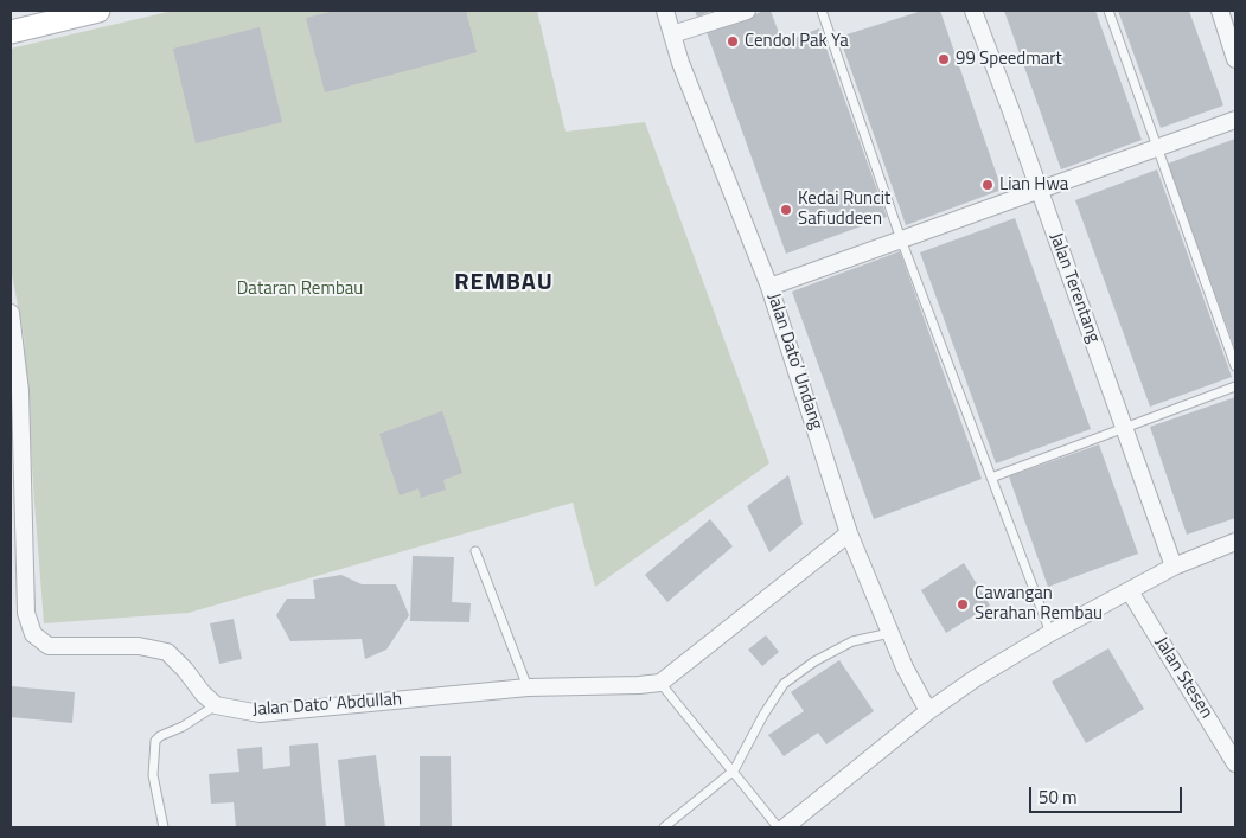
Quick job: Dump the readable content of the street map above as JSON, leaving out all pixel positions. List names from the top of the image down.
{
  "streets": {
    "street": [
      "Jalan Terentang",
      "Jalan Dato’ Undang",
      "Jalan Stesen",
      "Jalan Dato’ Abdullah"
    ]
  },
  "districts": ["REMBAU"],
  "parks": ["Dataran Rembau"],
  "places": [
    "Cendol Pak Ya",
    "99 Speedmart",
    "Lian Hwa",
    "Kedai Runcit Safiuddeen",
    "Cawangan Serahan Rembau"
  ],
  "scale_bar": "50 m"
}
